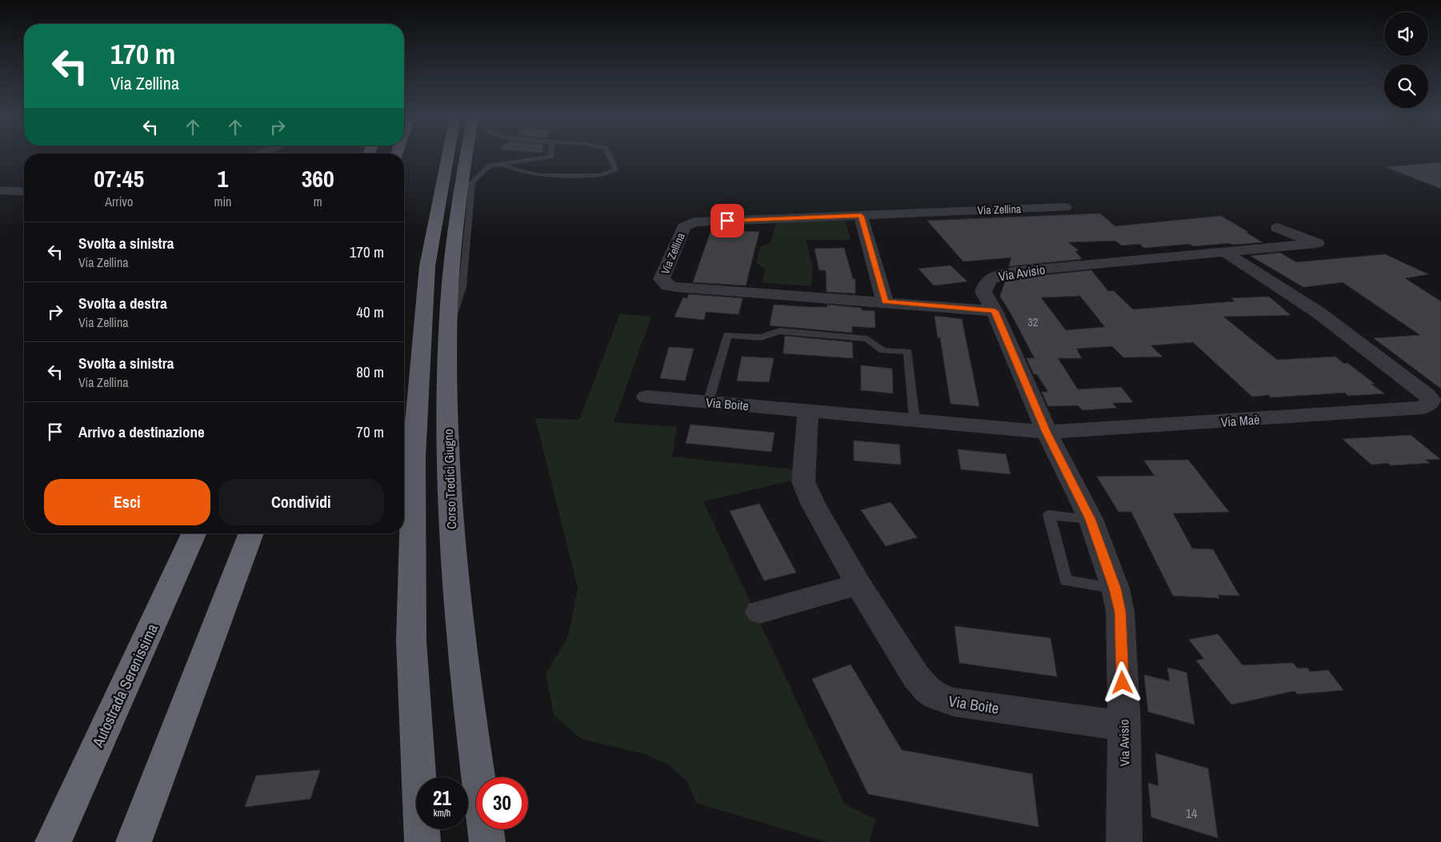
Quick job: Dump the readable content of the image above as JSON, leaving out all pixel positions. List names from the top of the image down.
{
  "streets": {
    "highway": ["Corso Tredici Giugno", "Autostrada Serenissima"],
    "street": [
      "Via Zellina",
      "Via Avisio",
      "Via Boite",
      "Via Maè"
    ]
  },
  "crossings": [
    ["Via Zellina", "Via Avisio"],
    ["Via Avisio", "Via Boite"],
    ["Via Avisio", "Via Maè"],
    ["Via Boite", "Via Maè"]
  ],
  "house_numbers": ["32", "14"],
  "page": {
    "turn": ["170 m", "Via Zellina"],
    "eta": [
      "07:45",
      "Arrivo",
      "1",
      "min",
      "360",
      "m"
    ],
    "list": [
      {
        "name": "Svolta a sinistra",
        "note": "Via Zellina",
        "value": "170 m"
      },
      {
        "name": "Svolta a destra",
        "note": "Via Zellina",
        "value": "40 m"
      },
      {
        "name": "Svolta a sinistra",
        "note": "Via Zellina",
        "value": "80 m"
      },
      {
        "name": "Arrivo a destinazione",
        "value": "70 m"
      }
    ],
    "buttons": ["Esci", "Condividi"],
    "speed": "21 km/h",
    "limit": "30"
  }
}
